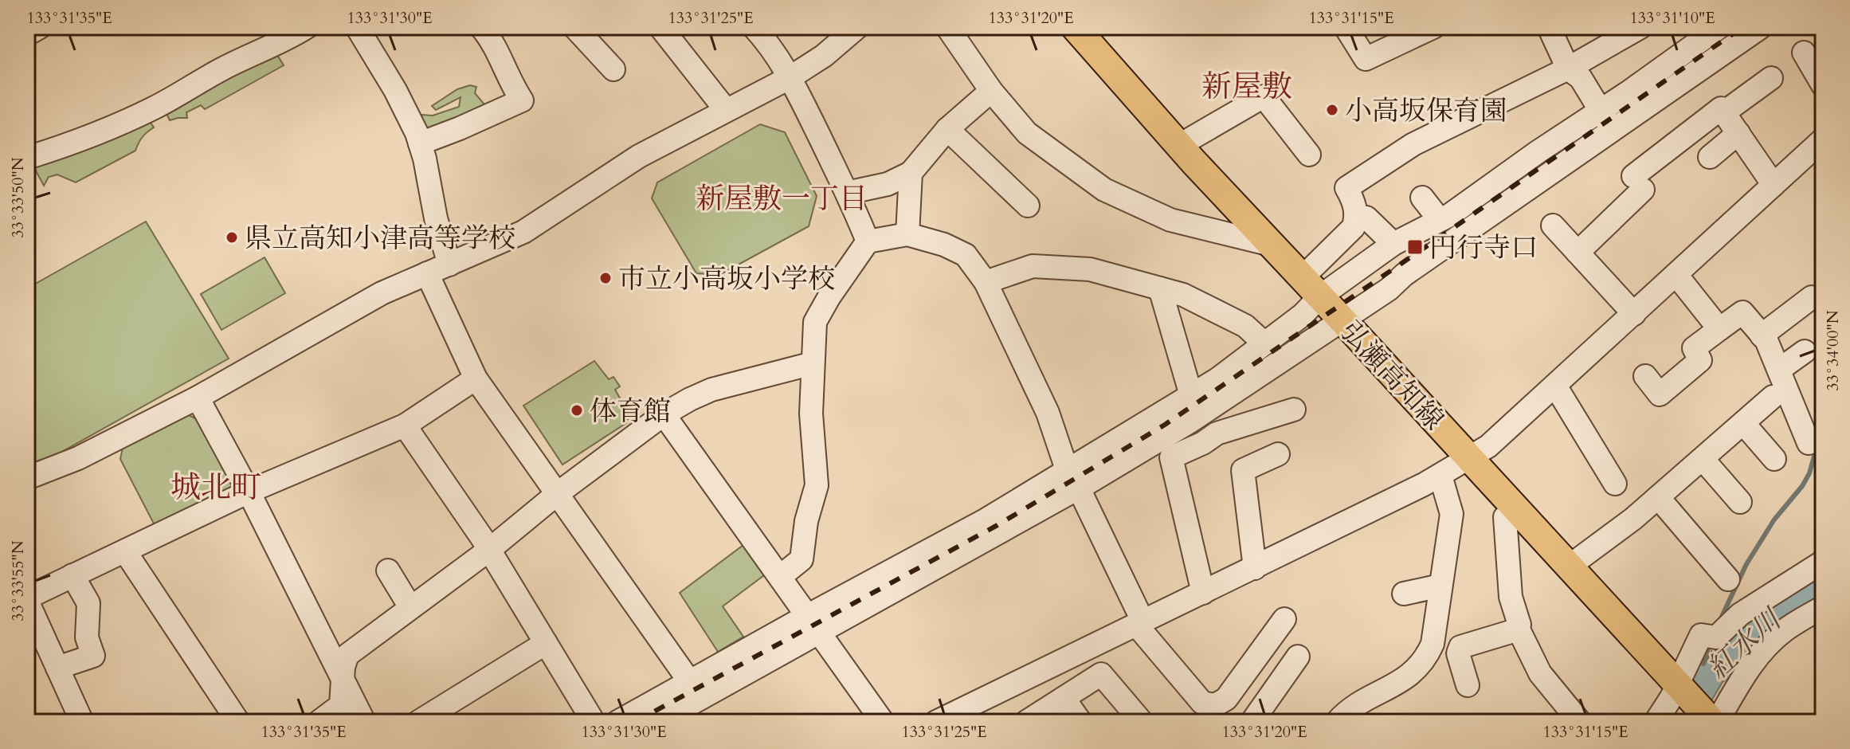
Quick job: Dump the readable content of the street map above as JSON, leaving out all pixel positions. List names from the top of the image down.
{
  "streets": {
    "main road": ["弘瀬高知線"]
  },
  "districts": ["新屋敷", "新屋敷一丁目", "城北町"],
  "water": ["紅水川"],
  "places": {
    "other": [
      "小高坂保育園",
      "県立高知小津高等学校",
      "市立小高坂小学校",
      "体育館"
    ],
    "transit": ["円行寺口"]
  },
  "coordinates": [
    "133°31'35\"E",
    "133°31'30\"E",
    "133°31'25\"E",
    "133°31'20\"E",
    "133°31'15\"E",
    "133°31'10\"E",
    "33°33'50\"N",
    "33°34'00\"N",
    "33°33'55\"N"
  ]
}
